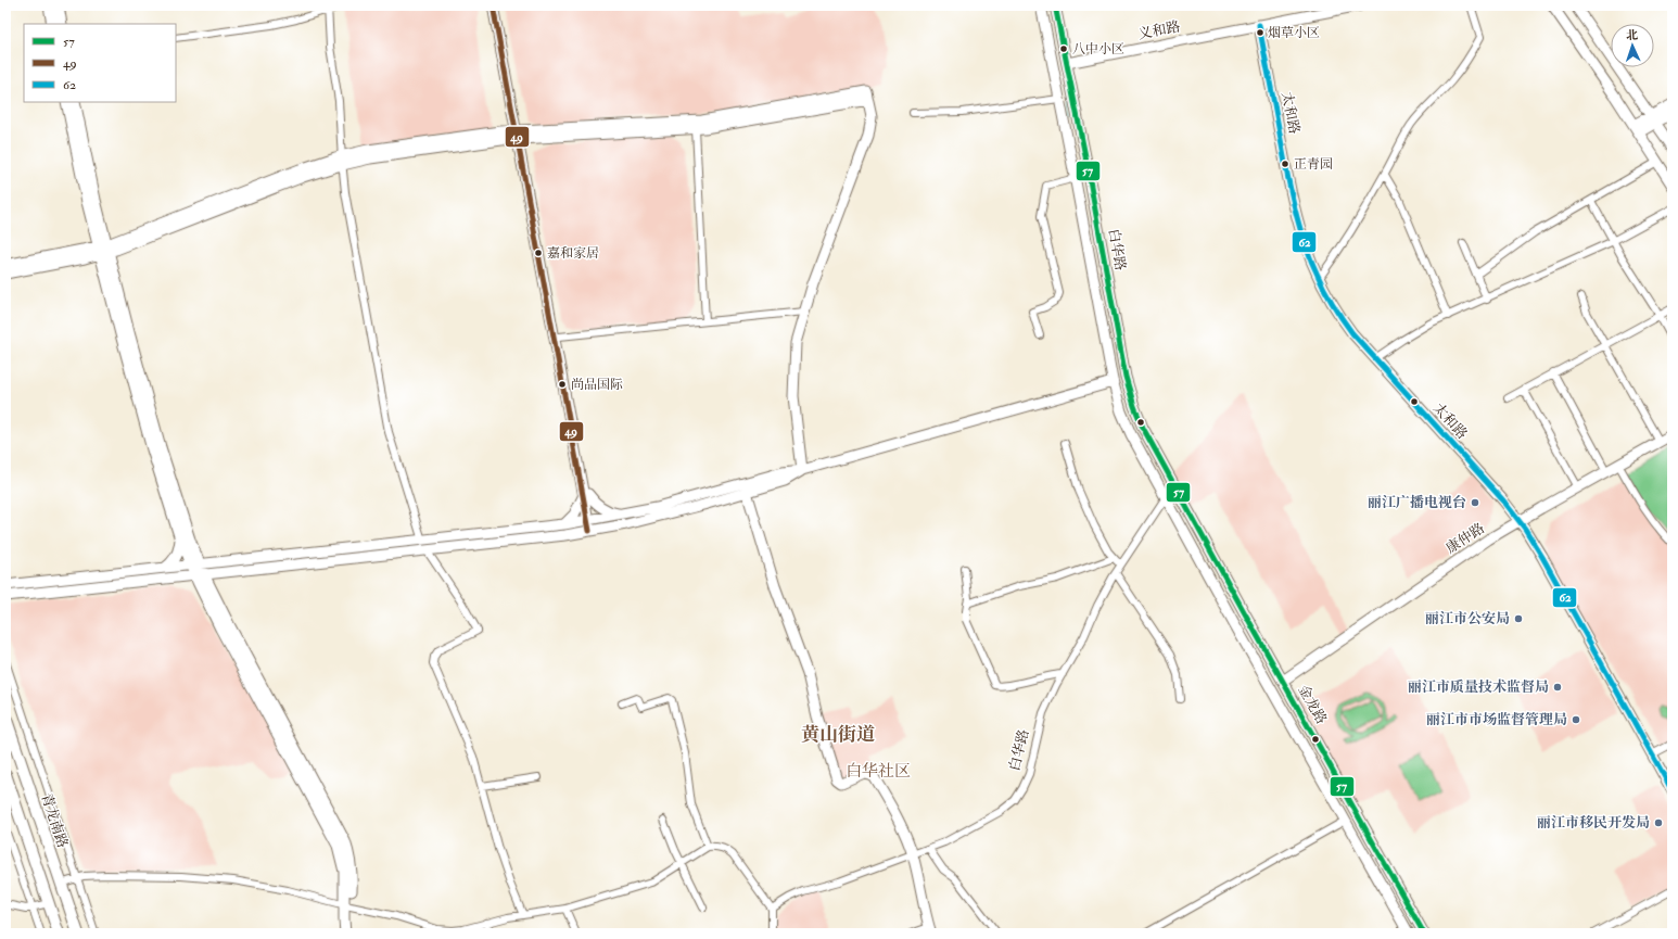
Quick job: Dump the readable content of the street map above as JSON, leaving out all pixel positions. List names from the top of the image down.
{
  "streets": {
    "main road": ["青龙南路"],
    "street": [
      "义和路",
      "太和路",
      "白华路",
      "康仲路",
      "金龙路"
    ]
  },
  "crossings": [
    ["义和路", "太和路"],
    ["义和路", "白华路"],
    ["太和路", "康仲路"],
    ["白华路", "金龙路"],
    ["康仲路", "金龙路"]
  ],
  "districts": ["黄山街道", "白华社区"],
  "places": [
    "烟草小区",
    "八中小区",
    "正青园",
    "嘉和家居",
    "尚品国际",
    "丽江广播电视台",
    "丽江市公安局",
    "丽江市质量技术监督局",
    "丽江市市场监督管理局",
    "丽江市移民开发局"
  ],
  "lines": ["transit line 57", "transit line 49", "transit line 62"],
  "legend": ["57", "49", "62"],
  "north": "top"
}
